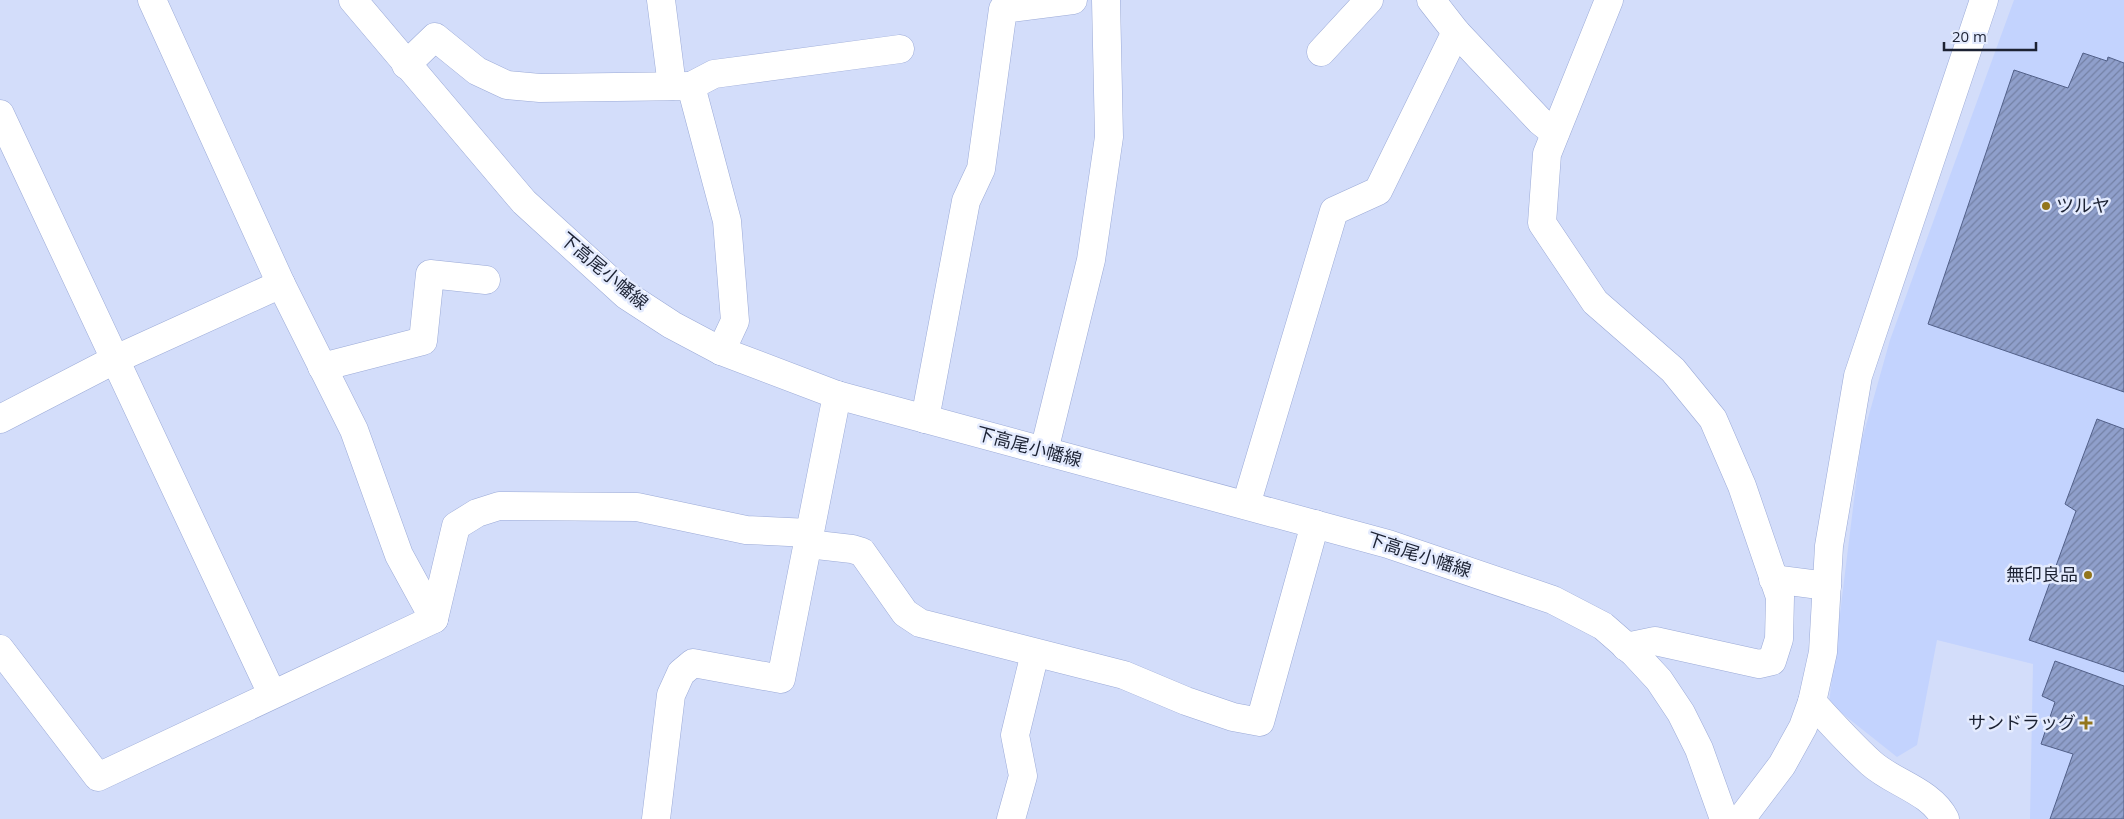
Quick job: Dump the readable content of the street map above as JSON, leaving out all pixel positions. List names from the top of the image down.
{
  "streets": {
    "street": ["下高尾小幡線"]
  },
  "places": {
    "other": ["ツルヤ", "無印良品"],
    "health": ["サンドラッグ"]
  },
  "scale_bar": "20 m"
}
